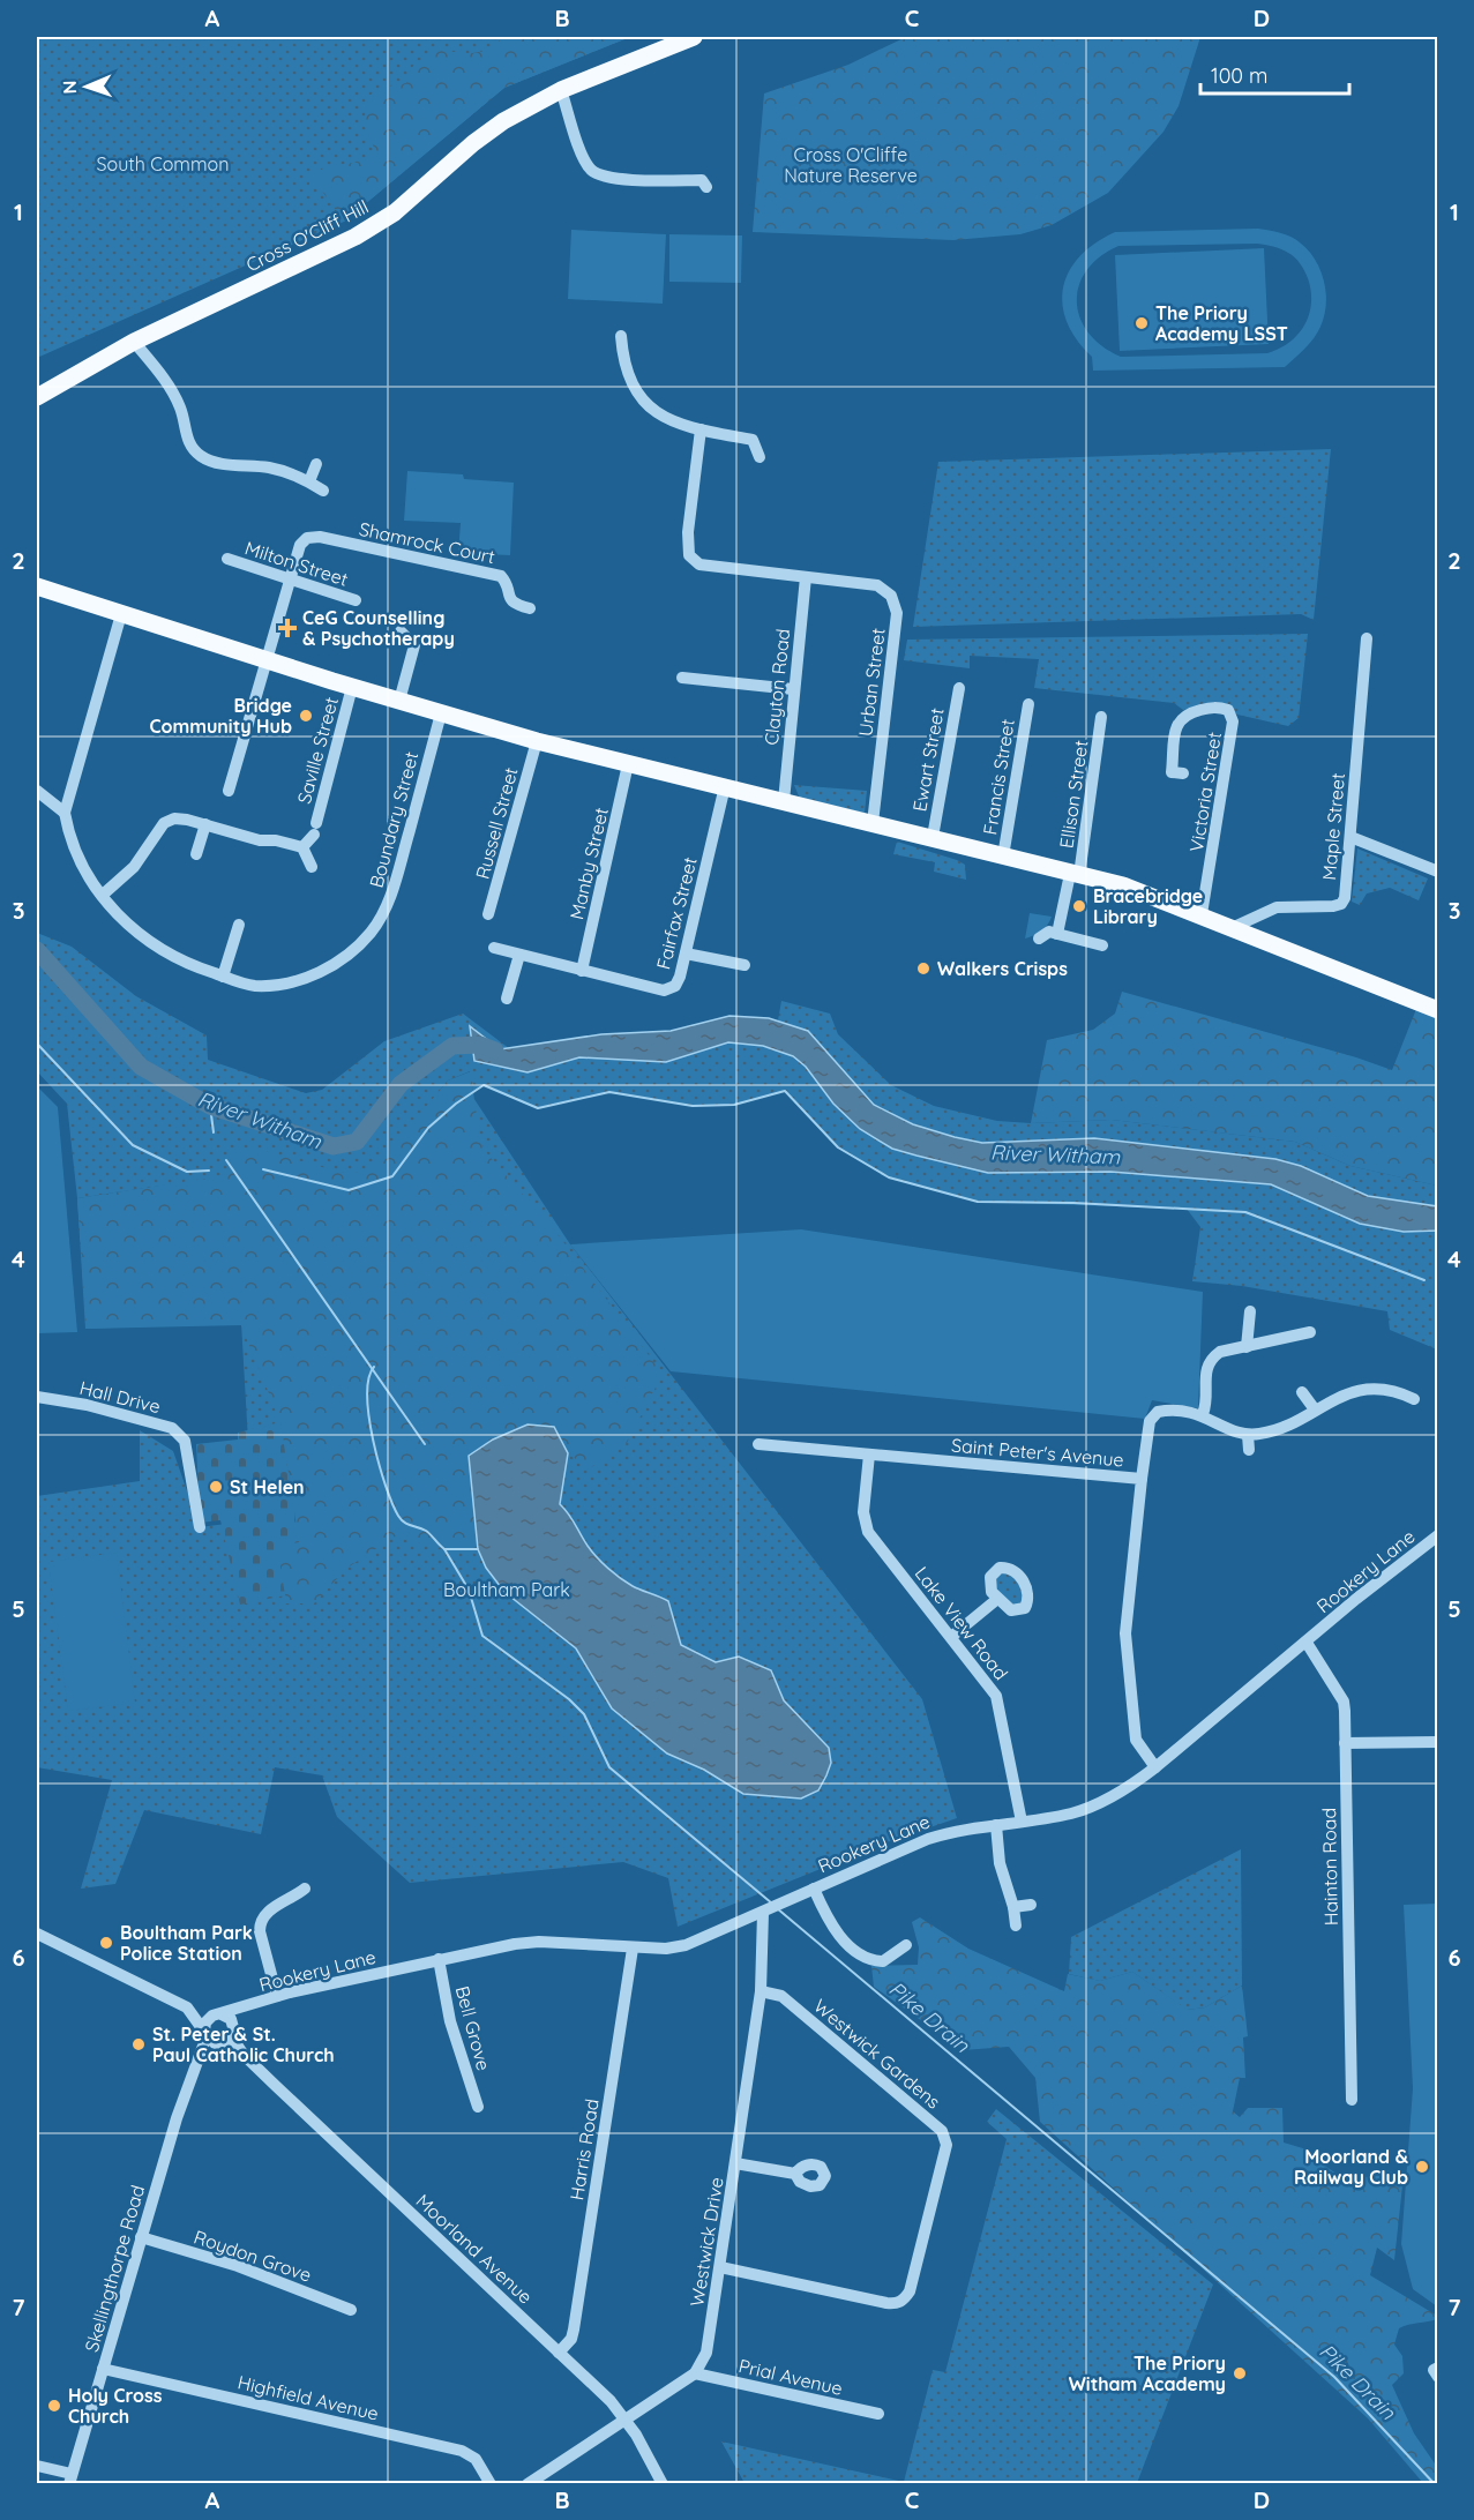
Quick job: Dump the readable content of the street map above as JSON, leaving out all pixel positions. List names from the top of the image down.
{
  "streets": {
    "main road": ["Cross O'Cliff Hill"],
    "street": [
      "Shamrock Court",
      "Milton Street",
      "Urban Street",
      "Clayton Road",
      "Saville Street",
      "Ewart Street",
      "Francis Street",
      "Victoria Street",
      "Ellison Street",
      "Boundary Street",
      "Russell Street",
      "Maple Street",
      "Manby Street",
      "Fairfax Street",
      "Hall Drive",
      "Saint Peter's Avenue",
      "Rookery Lane",
      "Lake View Road",
      "Hainton Road",
      "Bell Grove",
      "Westwick Gardens",
      "Harris Road",
      "Westwick Drive",
      "Moorland Avenue",
      "Roydon Grove",
      "Skellingthorpe Road",
      "Prial Avenue",
      "Highfield Avenue"
    ]
  },
  "crossings": [
    ["Shamrock Court", "Milton Street"],
    ["Urban Street", "Clayton Road"],
    ["Manby Street", "Fairfax Street"],
    ["Saint Peter's Avenue", "Rookery Lane"],
    ["Saint Peter's Avenue", "Lake View Road"],
    ["Rookery Lane", "Lake View Road"],
    ["Rookery Lane", "Hainton Road"],
    ["Rookery Lane", "Bell Grove"],
    ["Rookery Lane", "Harris Road"],
    ["Rookery Lane", "Westwick Drive"],
    ["Rookery Lane", "Moorland Avenue"],
    ["Westwick Gardens", "Westwick Drive"],
    ["Harris Road", "Moorland Avenue"],
    ["Westwick Drive", "Prial Avenue"],
    ["Moorland Avenue", "Skellingthorpe Road"],
    ["Roydon Grove", "Skellingthorpe Road"],
    ["Skellingthorpe Road", "Highfield Avenue"]
  ],
  "water": ["River Witham", "Pike Drain"],
  "parks": ["Cross O'Cliffe Nature Reserve", "South Common", "Boultham Park"],
  "places": {
    "other": [
      "The Priory Academy LSST",
      "Bridge Community Hub",
      "Bracebridge Library",
      "Walkers Crisps",
      "St Helen",
      "Boultham Park Police Station",
      "St. Peter & St. Paul Catholic Church",
      "Moorland & Railway Club",
      "The Priory Witham Academy",
      "Holy Cross Church"
    ],
    "health": ["CeG Counselling & Psychotherapy"]
  },
  "scale_bar": "100 m",
  "north": "left",
  "grid": {
    "columns": [
      "A",
      "B",
      "C",
      "D"
    ],
    "rows": [
      "1",
      "2",
      "3",
      "4",
      "5",
      "6",
      "7"
    ]
  }
}
